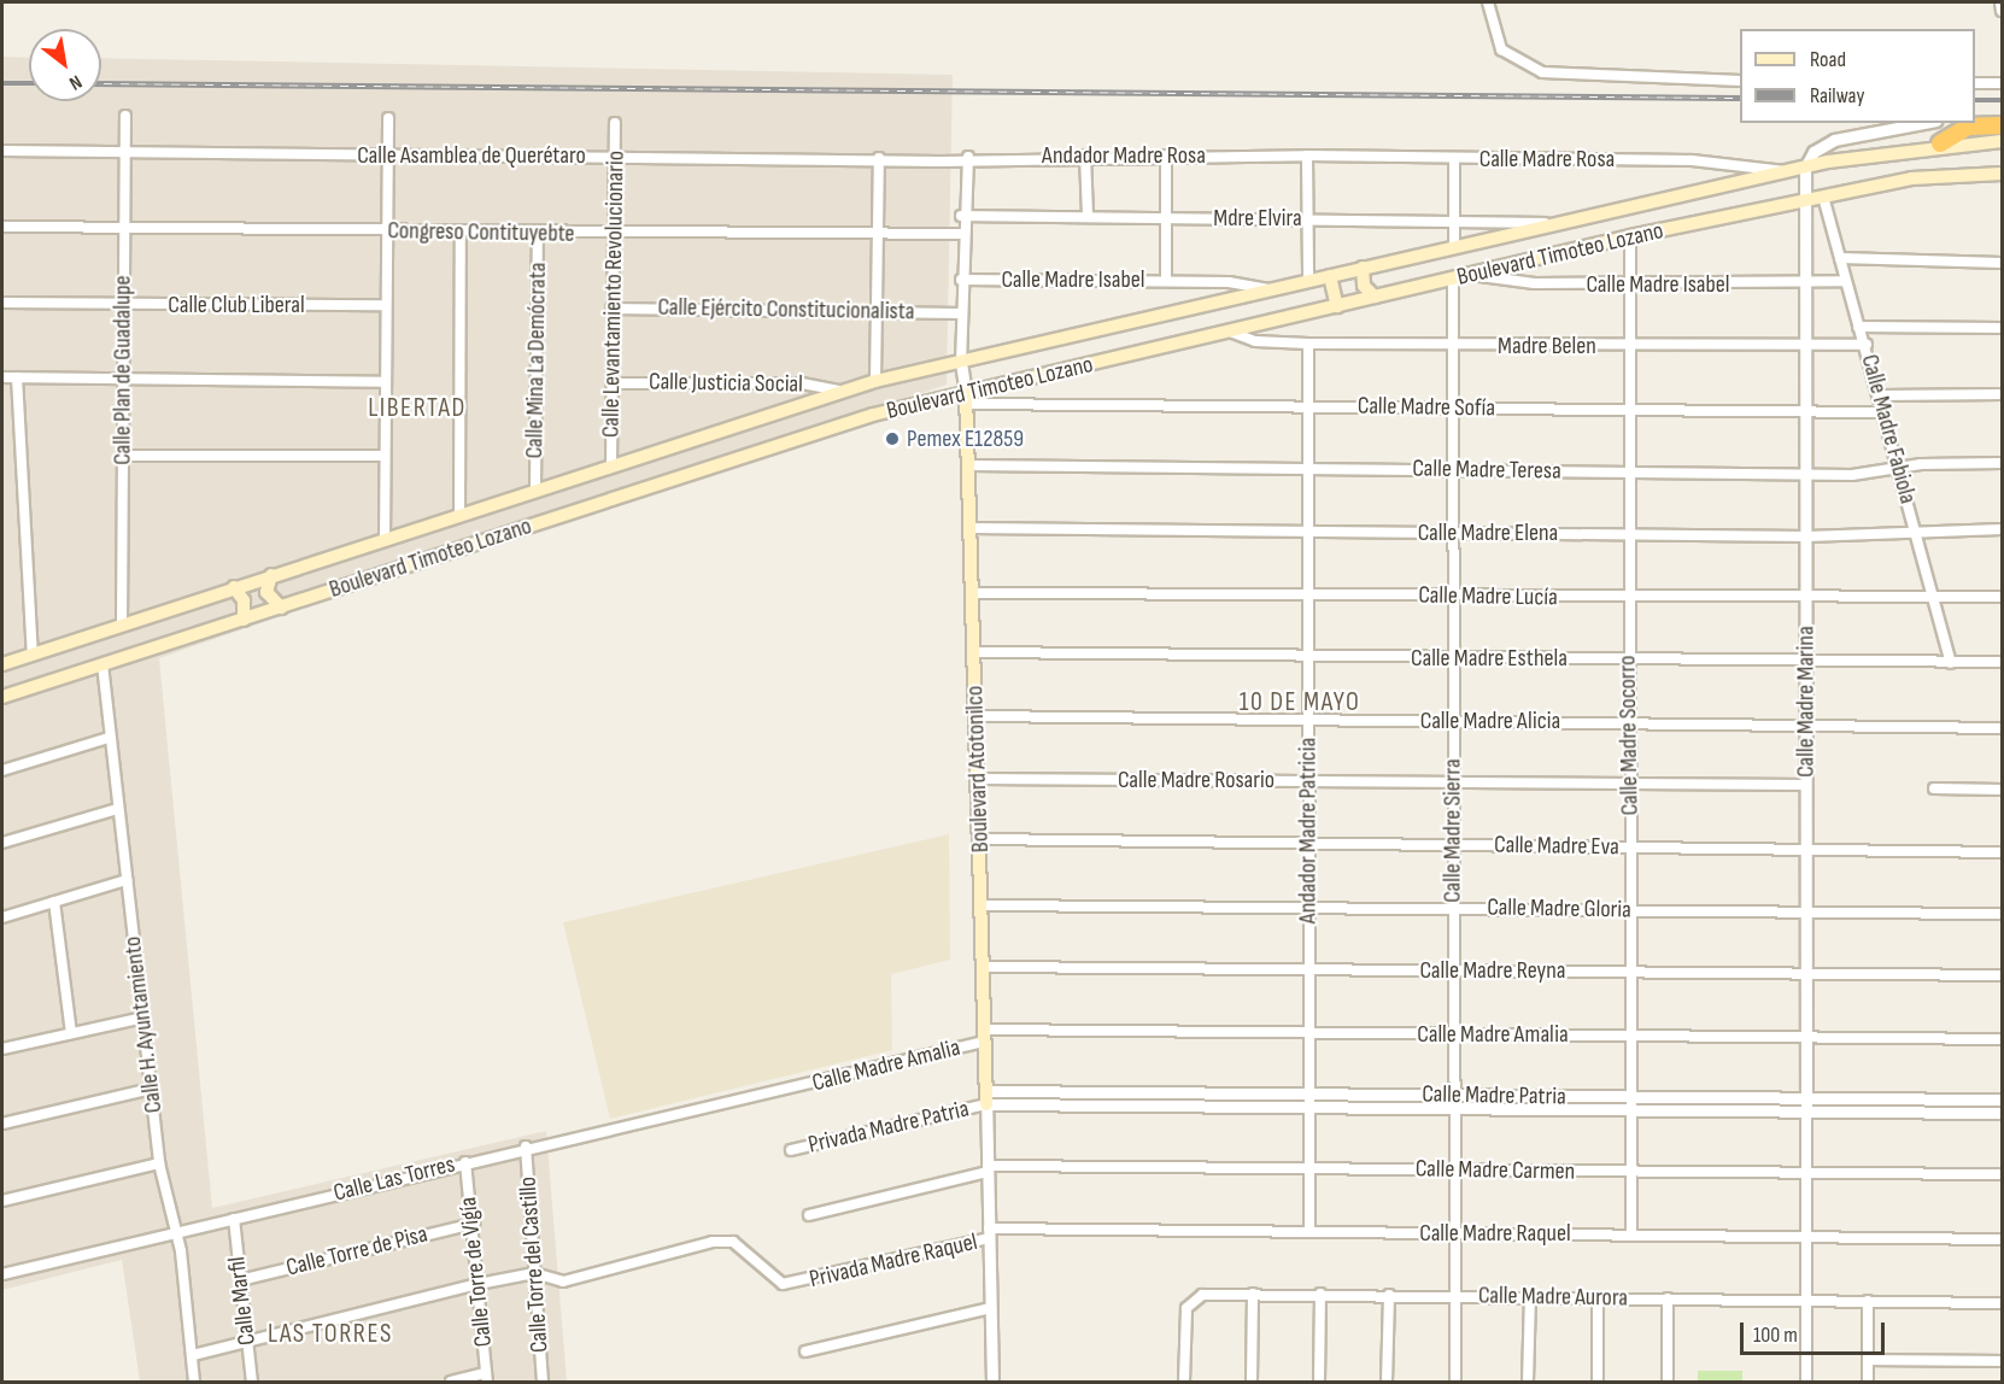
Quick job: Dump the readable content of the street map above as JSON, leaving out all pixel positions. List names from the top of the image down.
{
  "streets": {
    "main road": ["Boulevard Timoteo Lozano", "Boulevard Atotonilco"],
    "street": [
      "Calle Asamblea de Querétaro",
      "Andador Madre Rosa",
      "Calle Madre Rosa",
      "Mdre Elvira",
      "Congreso Contituyebte",
      "Calle Madre Isabel",
      "Calle Levantamiento Revolucionario",
      "Calle Club Liberal",
      "Calle Ejército Constitucionalista",
      "Madre Belen",
      "Calle Mina La Demócrata",
      "Calle Plan de Guadalupe",
      "Calle Justicia Social",
      "Calle Madre Sofía",
      "Calle Madre Fabiola",
      "Calle Madre Teresa",
      "Calle Madre Elena",
      "Calle Madre Lucía",
      "Calle Madre Esthela",
      "Calle Madre Marina",
      "Calle Madre Alicia",
      "Calle Madre Socorro",
      "Calle Madre Rosario",
      "Andador Madre Patricia",
      "Calle Madre Sierra",
      "Calle Madre Eva",
      "Calle Madre Gloria",
      "Calle Madre Reyna",
      "Calle H. Ayuntamiento",
      "Calle Madre Amalia",
      "Calle Madre Patria",
      "Privada Madre Patria",
      "Calle Madre Carmen",
      "Calle Las Torres",
      "Calle Madre Raquel",
      "Calle Torre de Pisa",
      "Privada Madre Raquel",
      "Calle Torre del Castillo",
      "Calle Torre de Vigía",
      "Calle Madre Aurora",
      "Calle Marfil"
    ]
  },
  "crossings": [
    ["Calle Asamblea de Querétaro", "Andador Madre Rosa"],
    ["Calle Asamblea de Querétaro", "Calle Levantamiento Revolucionario"],
    ["Calle Asamblea de Querétaro", "Calle Plan de Guadalupe"],
    ["Andador Madre Rosa", "Calle Madre Rosa"],
    ["Andador Madre Rosa", "Boulevard Atotonilco"],
    ["Calle Madre Rosa", "Boulevard Timoteo Lozano"],
    ["Mdre Elvira", "Boulevard Timoteo Lozano"],
    ["Mdre Elvira", "Boulevard Atotonilco"],
    ["Congreso Contituyebte", "Calle Levantamiento Revolucionario"],
    ["Congreso Contituyebte", "Calle Mina La Demócrata"],
    ["Congreso Contituyebte", "Calle Plan de Guadalupe"],
    ["Congreso Contituyebte", "Boulevard Atotonilco"],
    ["Boulevard Timoteo Lozano", "Calle Madre Isabel"],
    ["Boulevard Timoteo Lozano", "Calle Levantamiento Revolucionario"],
    ["Boulevard Timoteo Lozano", "Madre Belen"],
    ["Boulevard Timoteo Lozano", "Calle Mina La Demócrata"],
    ["Boulevard Timoteo Lozano", "Calle Plan de Guadalupe"],
    ["Boulevard Timoteo Lozano", "Calle Justicia Social"],
    ["Boulevard Timoteo Lozano", "Calle Madre Sofía"],
    ["Boulevard Timoteo Lozano", "Calle Madre Fabiola"],
    ["Boulevard Timoteo Lozano", "Calle Madre Marina"],
    ["Boulevard Timoteo Lozano", "Calle Madre Socorro"],
    ["Boulevard Timoteo Lozano", "Boulevard Atotonilco"],
    ["Boulevard Timoteo Lozano", "Calle Madre Sierra"],
    ["Boulevard Timoteo Lozano", "Calle H. Ayuntamiento"],
    ["Calle Madre Isabel", "Calle Madre Fabiola"],
    ["Calle Madre Isabel", "Calle Madre Marina"],
    ["Calle Madre Isabel", "Calle Madre Socorro"],
    ["Calle Madre Isabel", "Boulevard Atotonilco"],
    ["Calle Levantamiento Revolucionario", "Calle Ejército Constitucionalista"],
    ["Calle Levantamiento Revolucionario", "Calle Justicia Social"],
    ["Calle Club Liberal", "Calle Plan de Guadalupe"],
    ["Calle Ejército Constitucionalista", "Boulevard Atotonilco"],
    ["Madre Belen", "Calle Madre Fabiola"],
    ["Madre Belen", "Calle Madre Marina"],
    ["Madre Belen", "Calle Madre Socorro"],
    ["Madre Belen", "Andador Madre Patricia"],
    ["Madre Belen", "Calle Madre Sierra"],
    ["Calle Madre Sofía", "Calle Madre Fabiola"],
    ["Calle Madre Sofía", "Calle Madre Marina"],
    ["Calle Madre Sofía", "Calle Madre Socorro"],
    ["Calle Madre Sofía", "Boulevard Atotonilco"],
    ["Calle Madre Sofía", "Andador Madre Patricia"],
    ["Calle Madre Sofía", "Calle Madre Sierra"],
    ["Calle Madre Fabiola", "Calle Madre Teresa"],
    ["Calle Madre Fabiola", "Calle Madre Elena"],
    ["Calle Madre Fabiola", "Calle Madre Lucía"],
    ["Calle Madre Fabiola", "Calle Madre Esthela"],
    ["Calle Madre Teresa", "Calle Madre Marina"],
    ["Calle Madre Teresa", "Calle Madre Socorro"],
    ["Calle Madre Teresa", "Boulevard Atotonilco"],
    ["Calle Madre Teresa", "Andador Madre Patricia"],
    ["Calle Madre Teresa", "Calle Madre Sierra"],
    ["Calle Madre Elena", "Calle Madre Marina"],
    ["Calle Madre Elena", "Calle Madre Socorro"],
    ["Calle Madre Elena", "Boulevard Atotonilco"],
    ["Calle Madre Elena", "Andador Madre Patricia"],
    ["Calle Madre Elena", "Calle Madre Sierra"],
    ["Calle Madre Lucía", "Calle Madre Marina"],
    ["Calle Madre Lucía", "Calle Madre Socorro"],
    ["Calle Madre Lucía", "Boulevard Atotonilco"],
    ["Calle Madre Lucía", "Andador Madre Patricia"],
    ["Calle Madre Lucía", "Calle Madre Sierra"],
    ["Calle Madre Esthela", "Calle Madre Marina"],
    ["Calle Madre Esthela", "Calle Madre Socorro"],
    ["Calle Madre Esthela", "Boulevard Atotonilco"],
    ["Calle Madre Esthela", "Andador Madre Patricia"],
    ["Calle Madre Esthela", "Calle Madre Sierra"],
    ["Calle Madre Marina", "Calle Madre Alicia"],
    ["Calle Madre Marina", "Calle Madre Rosario"],
    ["Calle Madre Marina", "Calle Madre Eva"],
    ["Calle Madre Marina", "Calle Madre Gloria"],
    ["Calle Madre Marina", "Calle Madre Reyna"],
    ["Calle Madre Marina", "Calle Madre Amalia"],
    ["Calle Madre Marina", "Calle Madre Patria"],
    ["Calle Madre Marina", "Calle Madre Carmen"],
    ["Calle Madre Marina", "Calle Madre Raquel"],
    ["Calle Madre Marina", "Calle Madre Aurora"],
    ["Calle Madre Alicia", "Calle Madre Socorro"],
    ["Calle Madre Alicia", "Boulevard Atotonilco"],
    ["Calle Madre Alicia", "Andador Madre Patricia"],
    ["Calle Madre Alicia", "Calle Madre Sierra"],
    ["Calle Madre Socorro", "Calle Madre Rosario"],
    ["Calle Madre Socorro", "Calle Madre Eva"],
    ["Calle Madre Socorro", "Calle Madre Gloria"],
    ["Calle Madre Socorro", "Calle Madre Reyna"],
    ["Calle Madre Socorro", "Calle Madre Amalia"],
    ["Calle Madre Socorro", "Calle Madre Patria"],
    ["Calle Madre Socorro", "Calle Madre Carmen"],
    ["Calle Madre Socorro", "Calle Madre Raquel"],
    ["Boulevard Atotonilco", "Calle Madre Rosario"],
    ["Boulevard Atotonilco", "Calle Madre Eva"],
    ["Boulevard Atotonilco", "Calle Madre Gloria"],
    ["Boulevard Atotonilco", "Calle Madre Reyna"],
    ["Boulevard Atotonilco", "Calle Madre Amalia"],
    ["Boulevard Atotonilco", "Calle Madre Patria"],
    ["Boulevard Atotonilco", "Privada Madre Patria"],
    ["Boulevard Atotonilco", "Calle Madre Carmen"],
    ["Boulevard Atotonilco", "Calle Madre Raquel"],
    ["Boulevard Atotonilco", "Privada Madre Raquel"],
    ["Calle Madre Rosario", "Andador Madre Patricia"],
    ["Calle Madre Rosario", "Calle Madre Sierra"],
    ["Andador Madre Patricia", "Calle Madre Eva"],
    ["Andador Madre Patricia", "Calle Madre Gloria"],
    ["Andador Madre Patricia", "Calle Madre Reyna"],
    ["Andador Madre Patricia", "Calle Madre Amalia"],
    ["Andador Madre Patricia", "Calle Madre Patria"],
    ["Andador Madre Patricia", "Calle Madre Carmen"],
    ["Andador Madre Patricia", "Calle Madre Raquel"],
    ["Calle Madre Sierra", "Calle Madre Eva"],
    ["Calle Madre Sierra", "Calle Madre Gloria"],
    ["Calle Madre Sierra", "Calle Madre Reyna"],
    ["Calle Madre Sierra", "Calle Madre Amalia"],
    ["Calle Madre Sierra", "Calle Madre Patria"],
    ["Calle Madre Sierra", "Calle Madre Carmen"],
    ["Calle Madre Sierra", "Calle Madre Raquel"],
    ["Calle Madre Sierra", "Calle Madre Aurora"],
    ["Calle H. Ayuntamiento", "Calle Las Torres"],
    ["Calle Madre Amalia", "Calle Las Torres"],
    ["Calle Madre Patria", "Privada Madre Patria"],
    ["Calle Las Torres", "Calle Torre del Castillo"],
    ["Calle Las Torres", "Calle Torre de Vigía"],
    ["Calle Las Torres", "Calle Marfil"],
    ["Calle Madre Raquel", "Privada Madre Raquel"],
    ["Calle Torre de Pisa", "Calle Torre de Vigía"],
    ["Calle Torre de Pisa", "Calle Marfil"],
    ["Privada Madre Raquel", "Calle Torre del Castillo"]
  ],
  "districts": ["LIBERTAD", "10 DE MAYO", "LAS TORRES"],
  "places": ["Pemex E12859"],
  "legend": ["Road", "Railway"],
  "scale_bar": "100 m",
  "north": "bottom right"
}
